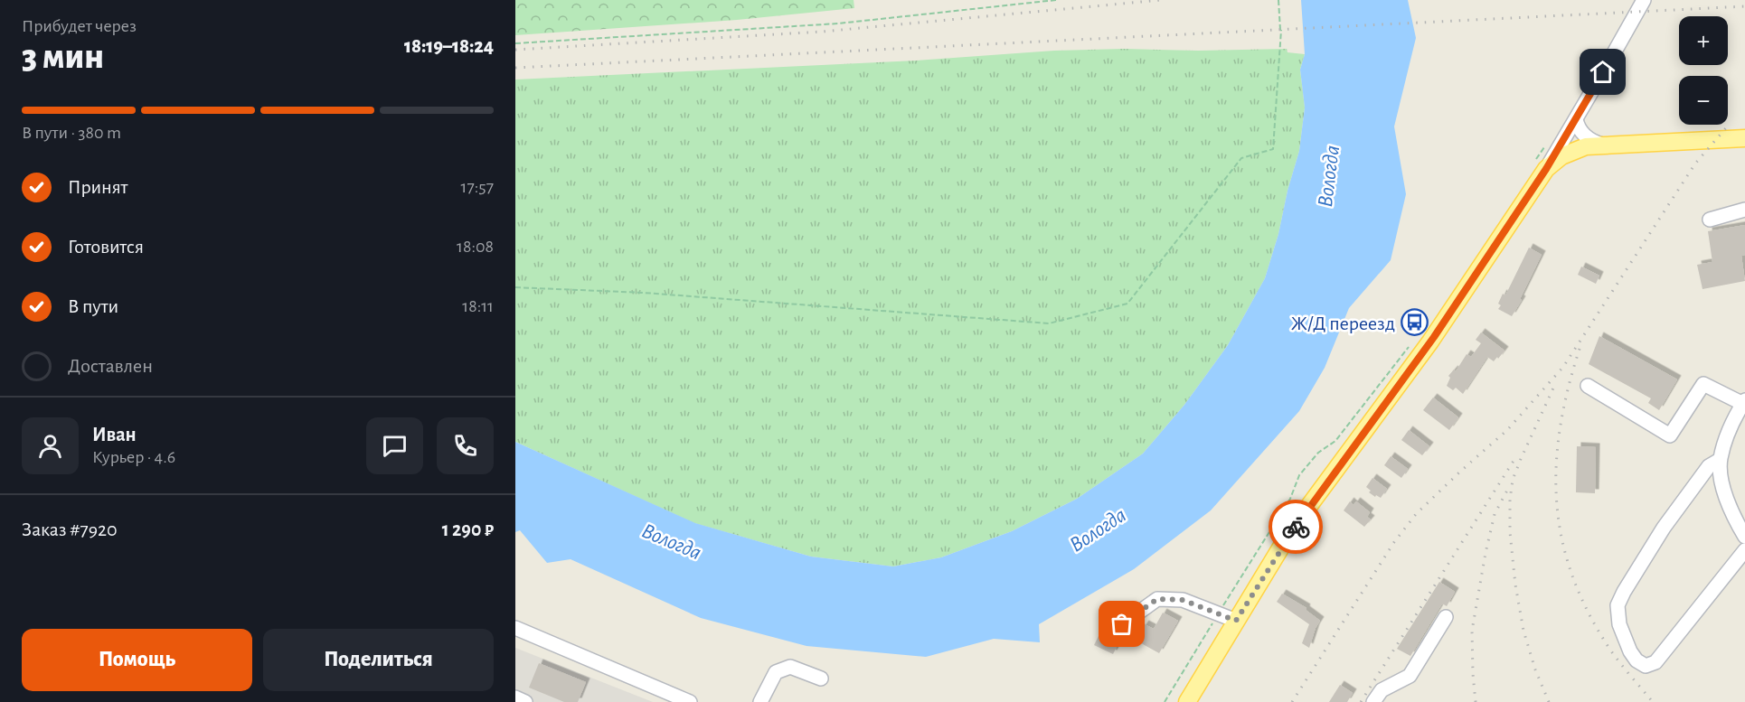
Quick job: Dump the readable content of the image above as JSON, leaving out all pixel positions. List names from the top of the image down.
{
  "water": ["Вологда"],
  "places": {
    "bus stop": ["Ж/Д переезд"]
  },
  "page": {
    "heading": ["3 мин", "Прибудет через", "18:19–18:24"],
    "panel": [
      "Иван",
      "Курьер · 4.6",
      "Заказ #7920",
      "1 290 ₽"
    ],
    "map_buttons": ["+", "−"],
    "bar": "В пути · 380 m",
    "list": [
      ["Принят", "17:57"],
      ["Готовится", "18:08"],
      ["В пути", "18:11"],
      "Доставлен"
    ],
    "buttons": ["Помощь", "Поделиться"]
  }
}
